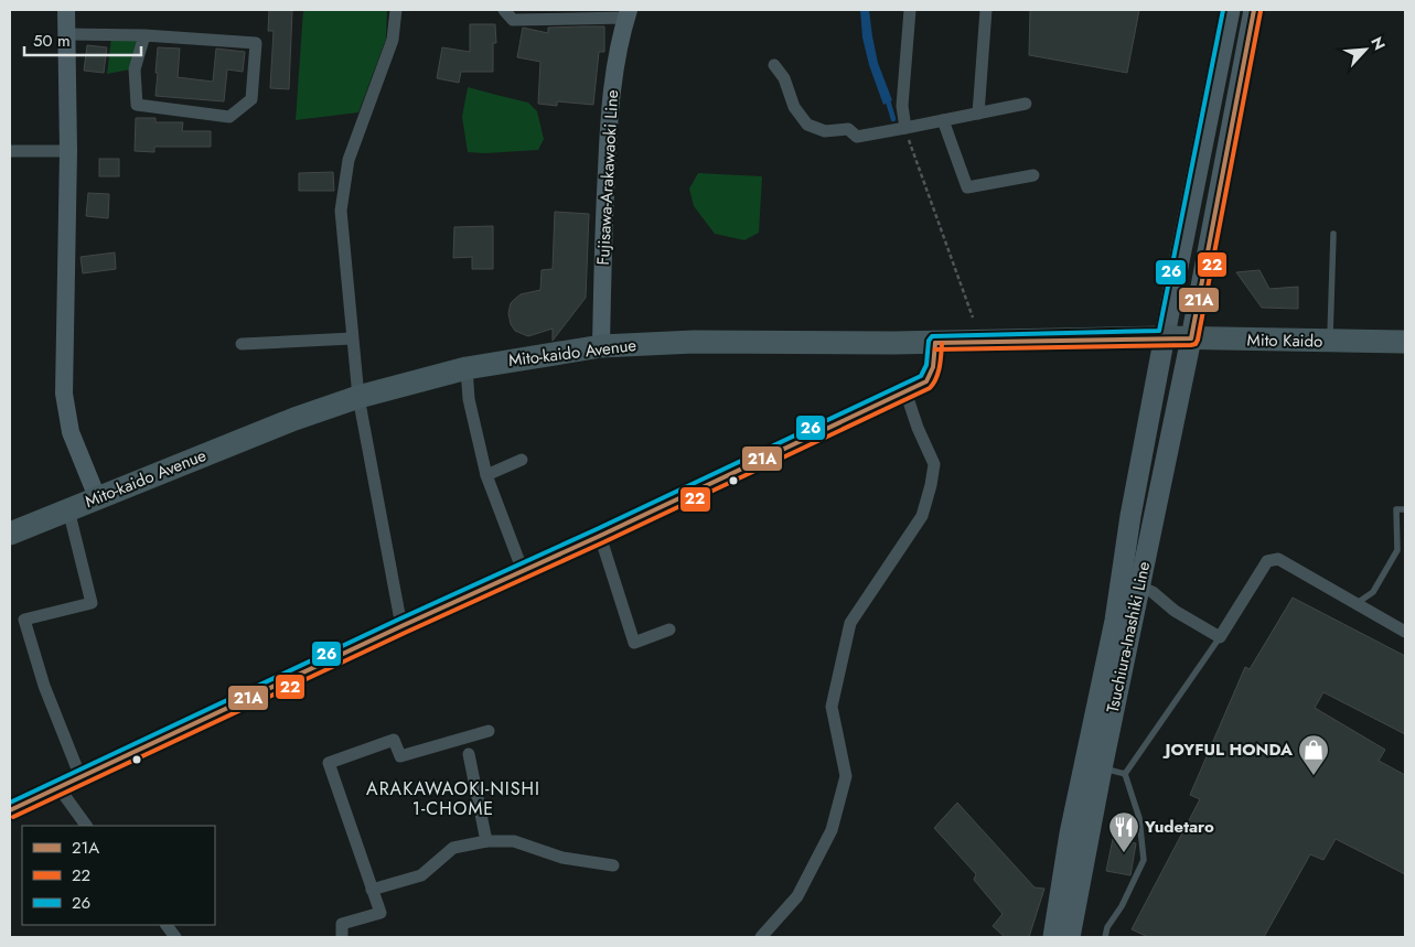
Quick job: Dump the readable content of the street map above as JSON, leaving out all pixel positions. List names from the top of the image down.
{
  "streets": {
    "highway": ["Mito Kaido", "Mito-kaido Avenue"],
    "main road": ["Tsuchiura-Inashiki Line"],
    "street": ["Fujisawa-Arakawaoki Line"]
  },
  "crossings": [
    ["Fujisawa-Arakawaoki Line", "Mito-kaido Avenue"],
    ["Mito Kaido", "Mito-kaido Avenue"],
    ["Mito Kaido", "Tsuchiura-Inashiki Line"],
    ["Mito-kaido Avenue", "Tsuchiura-Inashiki Line"]
  ],
  "districts": ["ARAKAWAOKI-NISHI 1-CHOME"],
  "places": {
    "shop": ["JOYFUL HONDA"],
    "restaurant": ["Yudetaro"]
  },
  "lines": ["transit line 21A", "transit line 26", "transit line 22"],
  "legend": ["21A", "22", "26"],
  "scale_bar": "50 m",
  "north": "top right"
}
